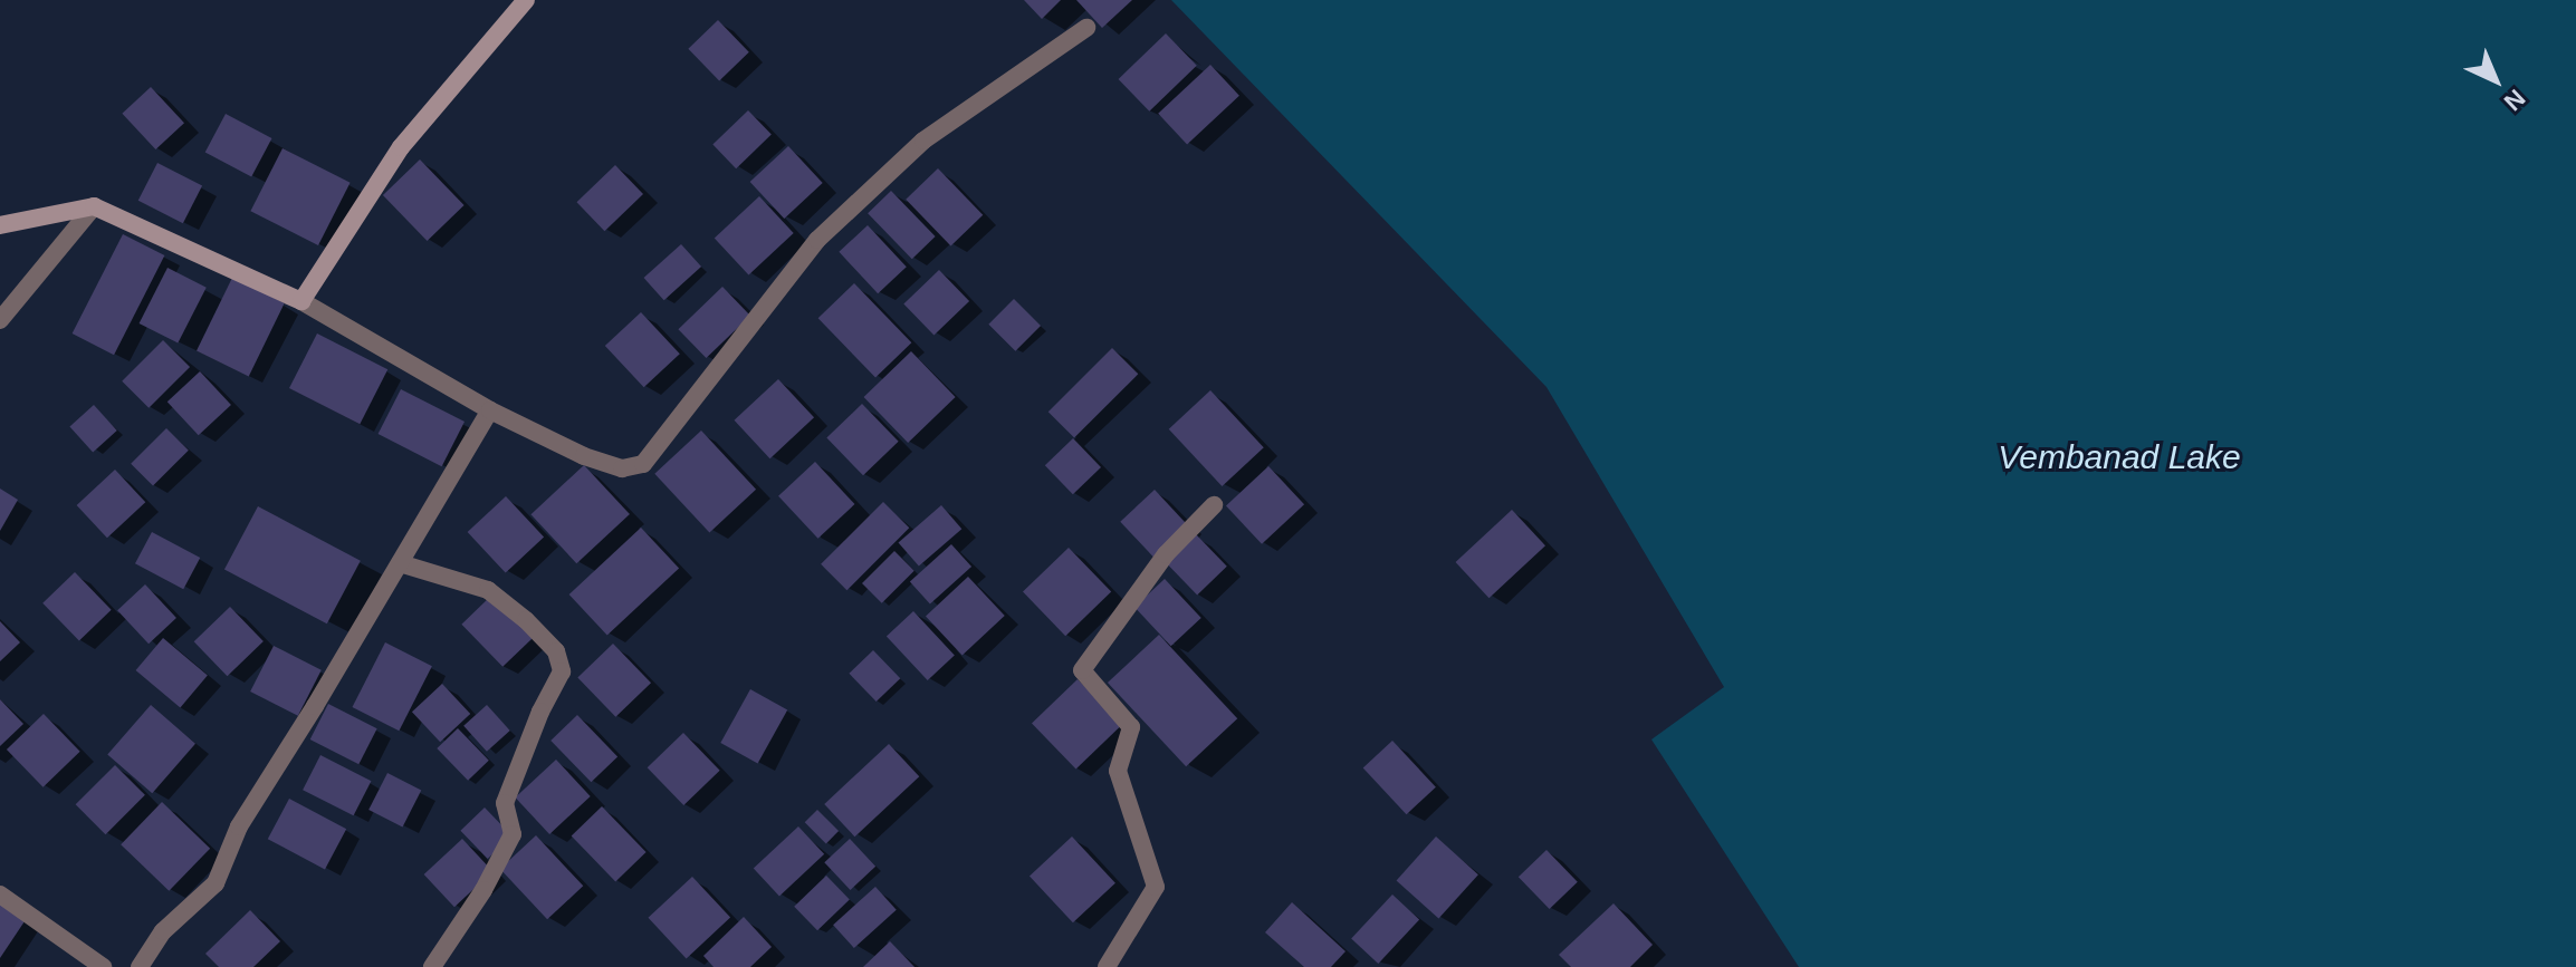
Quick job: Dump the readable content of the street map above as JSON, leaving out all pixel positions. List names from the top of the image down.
{
  "water": ["Vembanad Lake"],
  "north": "bottom right"
}
